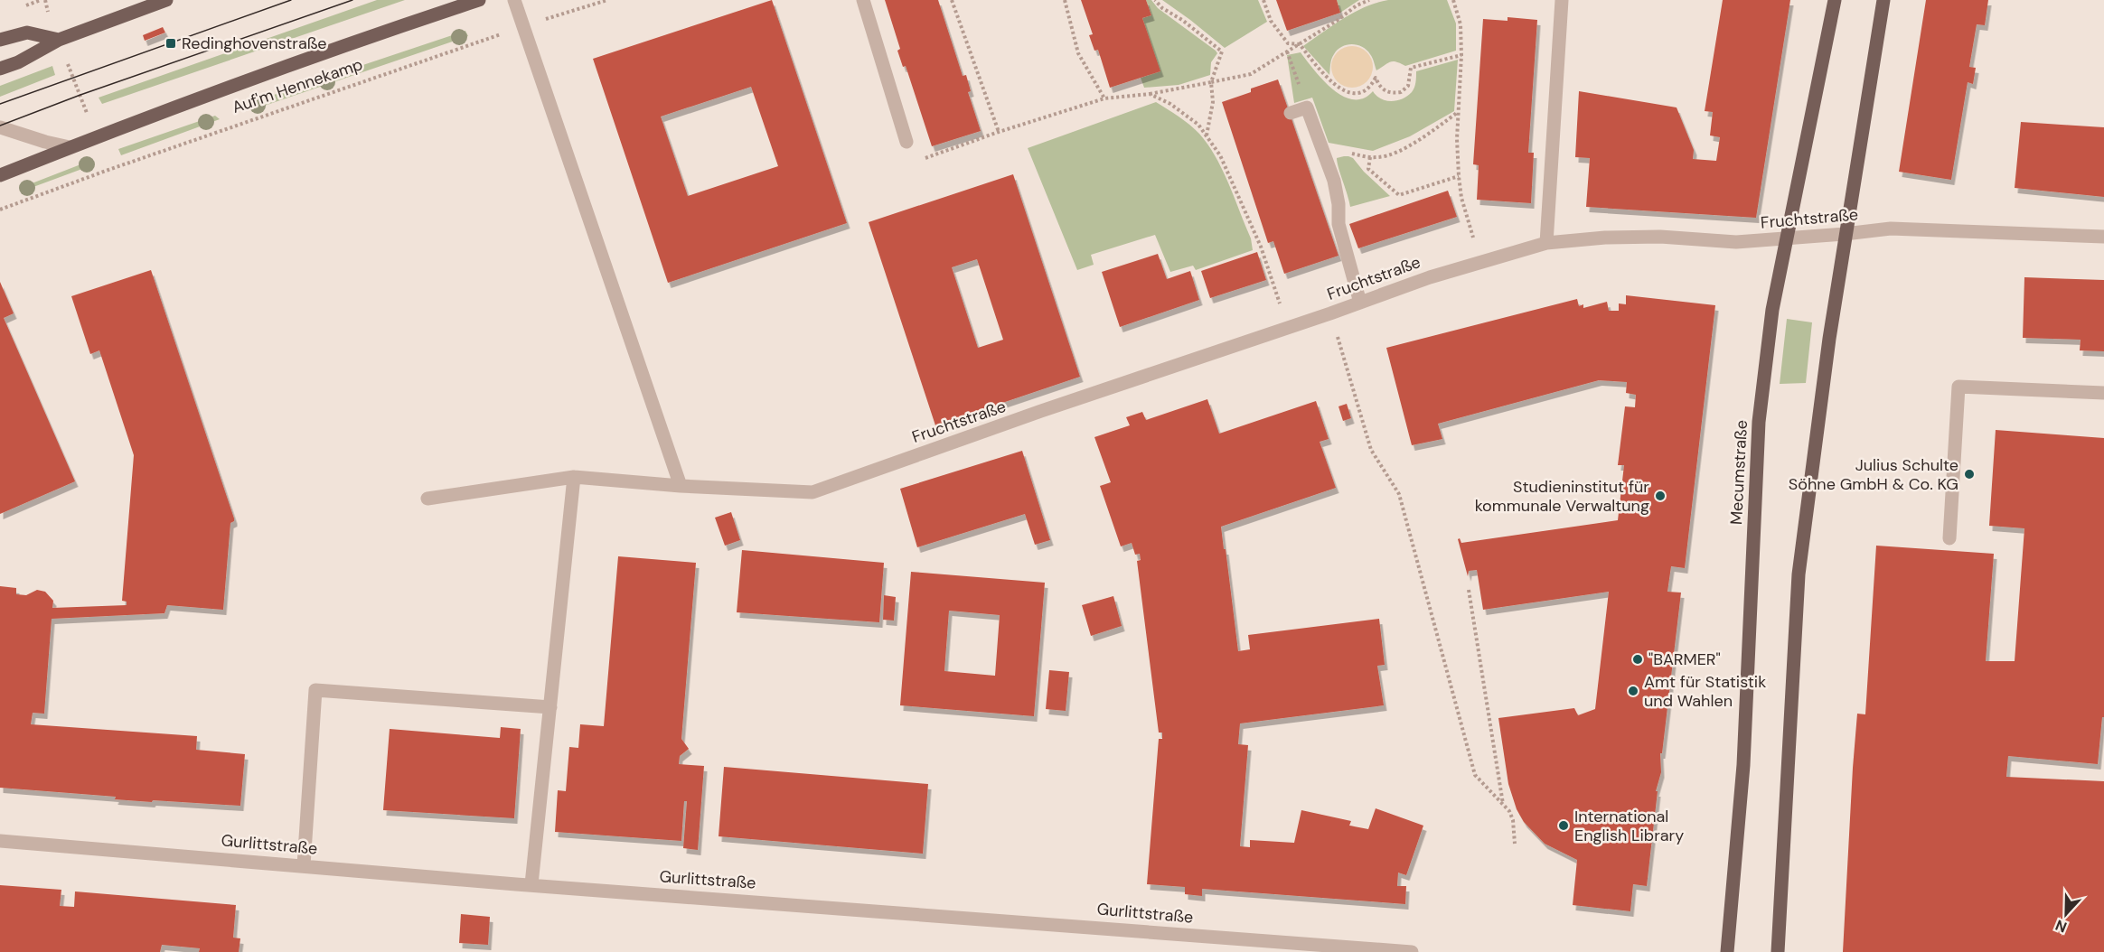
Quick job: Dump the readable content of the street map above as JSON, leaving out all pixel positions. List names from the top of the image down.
{
  "streets": {
    "main road": ["Auf'm Hennekamp", "Mecumstraße"],
    "street": ["Fruchtstraße", "Gurlittstraße"]
  },
  "crossings": [
    ["Fruchtstraße", "Mecumstraße"]
  ],
  "places": {
    "transit": ["Redinghovenstraße"],
    "other": [
      "Julius Schulte Söhne GmbH & Co. KG",
      "Studieninstitut für kommunale Verwaltung",
      "\"BARMER\"",
      "Amt für Statistik und Wahlen",
      "International English Library"
    ]
  },
  "north": "bottom"
}
